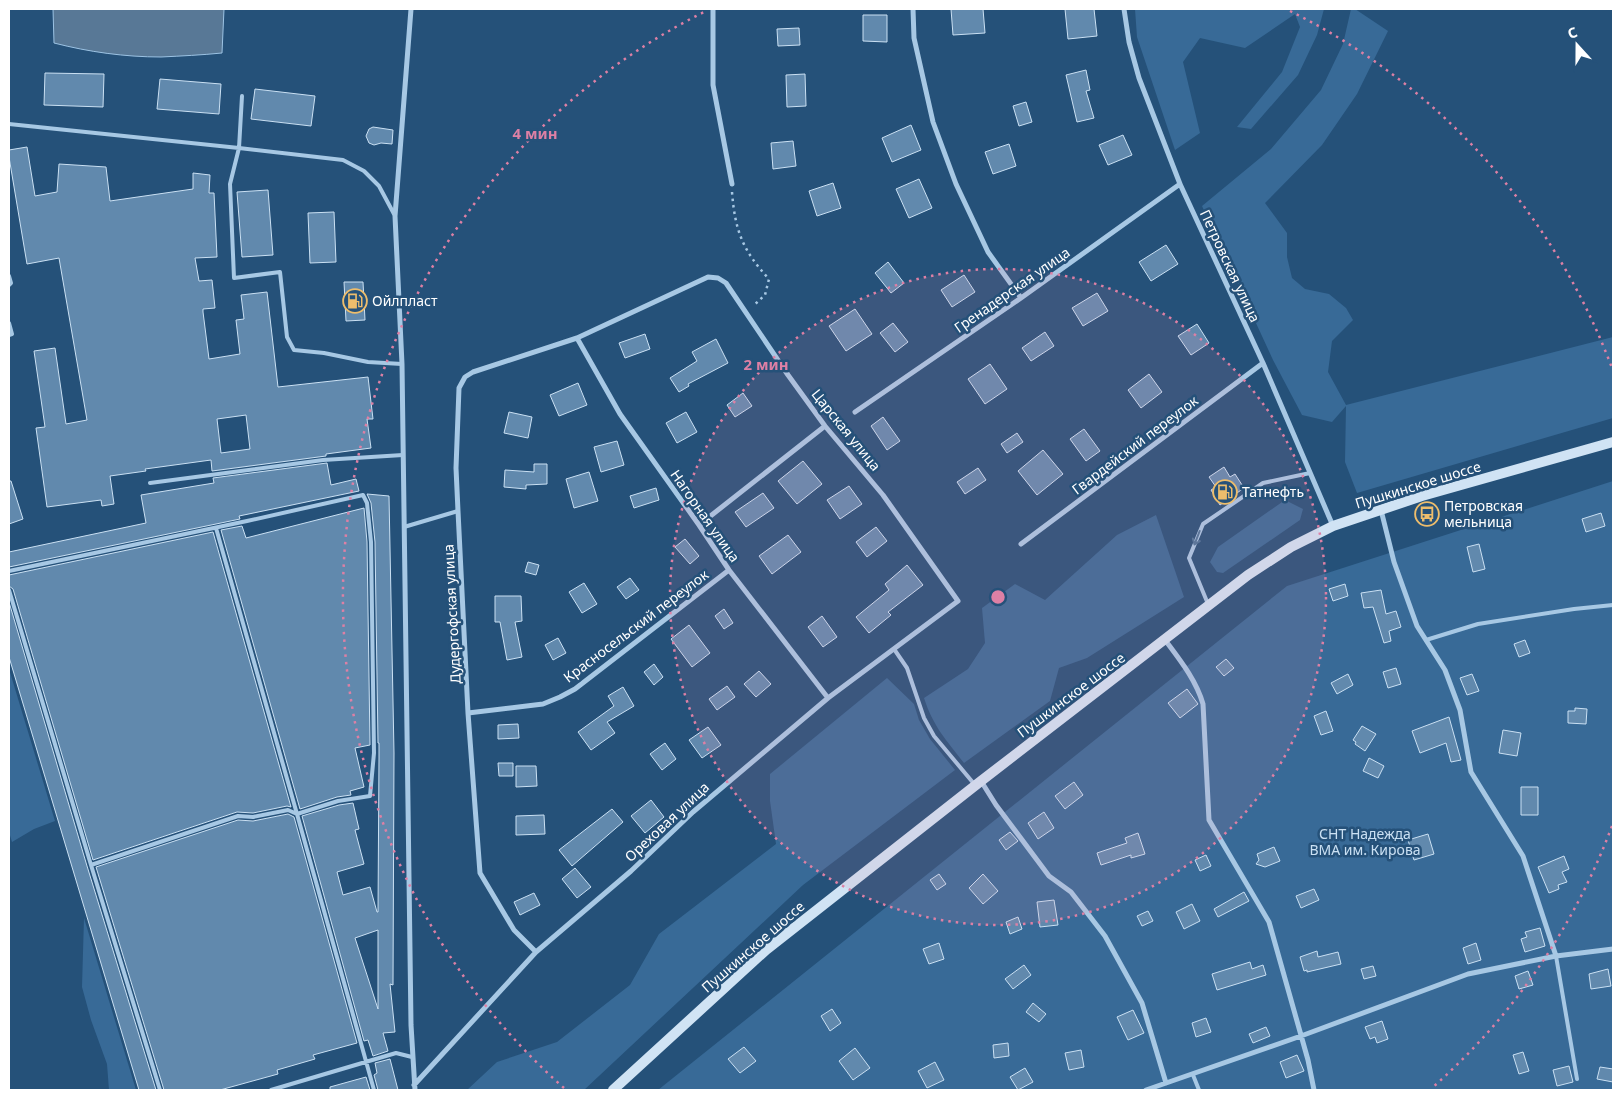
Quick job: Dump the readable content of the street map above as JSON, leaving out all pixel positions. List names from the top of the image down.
{
  "streets": {
    "main road": ["Пушкинское шоссе"],
    "street": [
      "Петровская улица",
      "Гренадерская улица",
      "Царская улица",
      "Гвардейский переулок",
      "Нагорная улица",
      "Дудергофская улица",
      "Красносельский переулок",
      "Ореховая улица"
    ]
  },
  "crossings": [
    ["Петровская улица", "Гренадерская улица"],
    ["Петровская улица", "Гвардейский переулок"],
    ["Петровская улица", "Пушкинское шоссе"],
    ["Царская улица", "Нагорная улица"],
    ["Царская улица", "Дудергофская улица"],
    ["Царская улица", "Ореховая улица"],
    ["Нагорная улица", "Дудергофская улица"],
    ["Нагорная улица", "Красносельский переулок"],
    ["Нагорная улица", "Ореховая улица"],
    ["Дудергофская улица", "Красносельский переулок"],
    ["Дудергофская улица", "Ореховая улица"]
  ],
  "parks": ["СНТ Надежда ВМА им. Кирова"],
  "places": {
    "fuel station": ["Ойлпласт", "Татнефть"],
    "bus stop": ["Петровская мельница"]
  },
  "north": "top",
  "rings": ["4 мин", "2 мин"]
}
